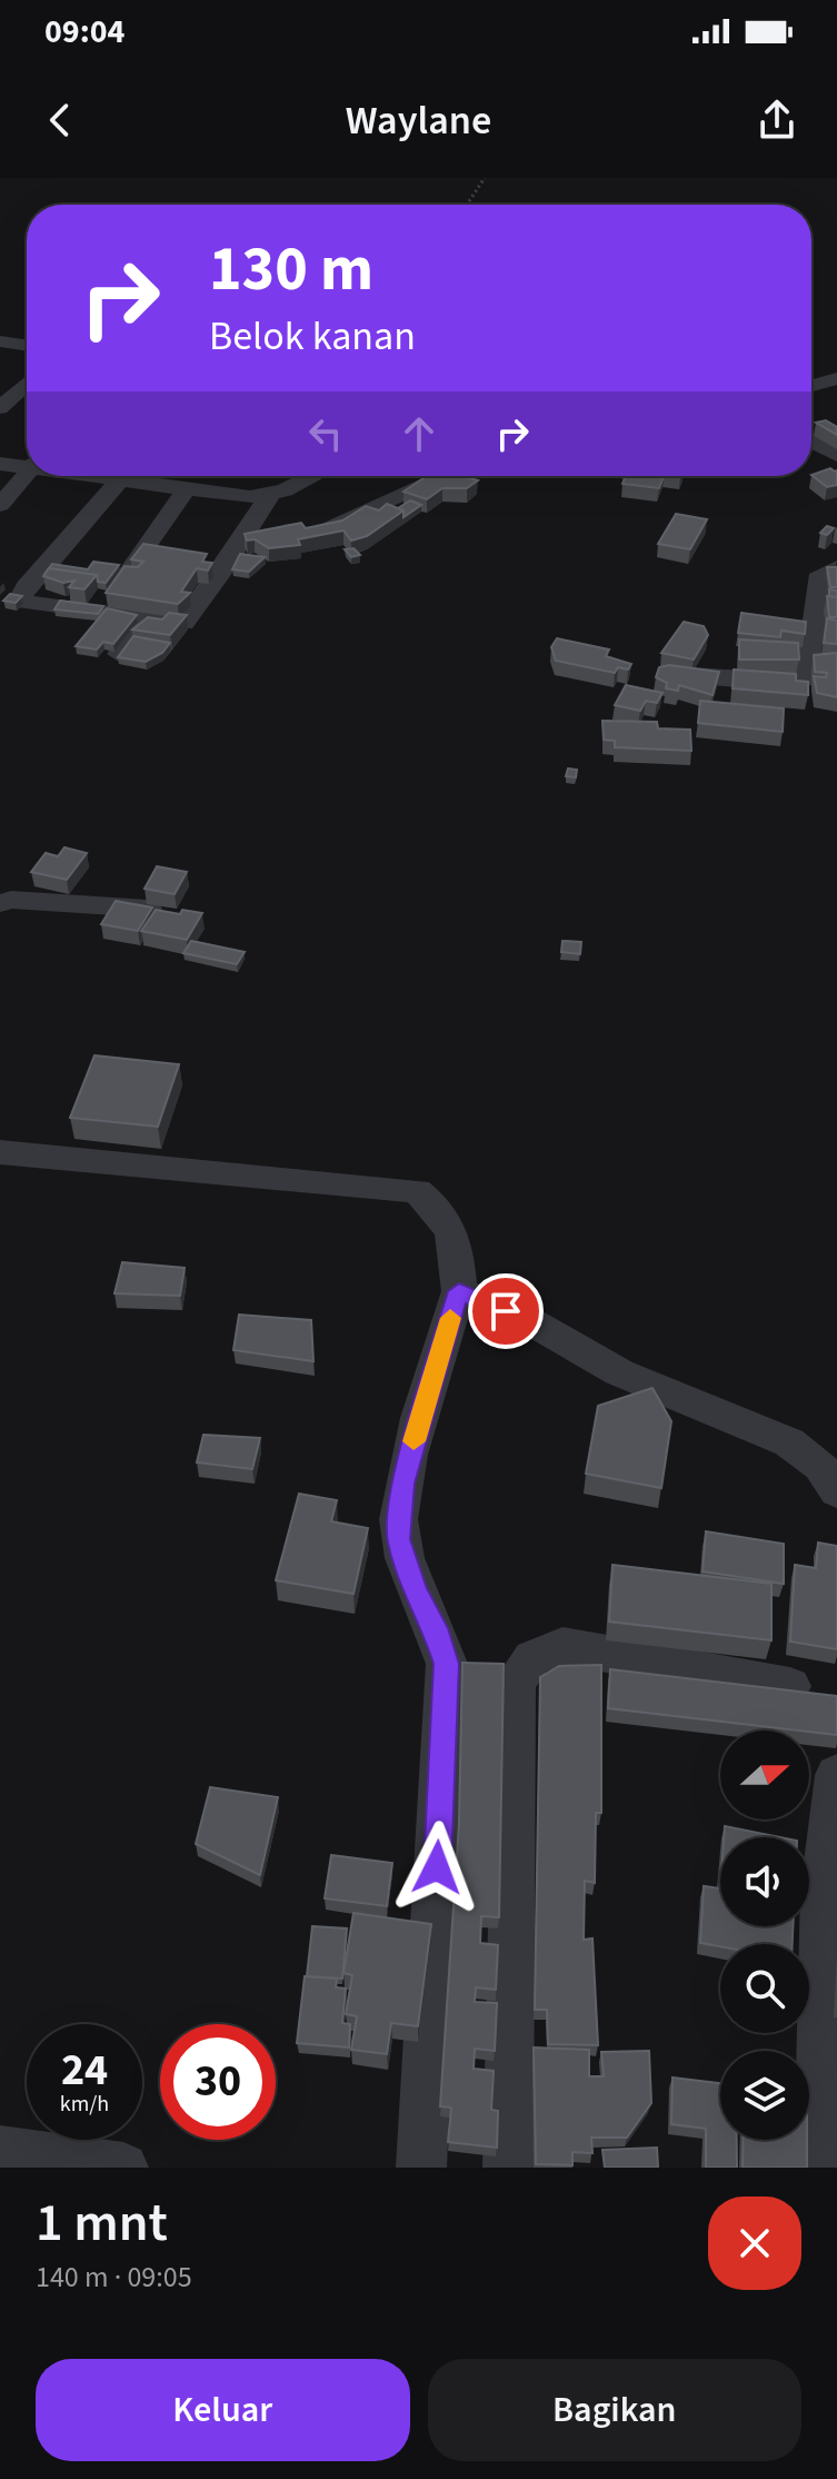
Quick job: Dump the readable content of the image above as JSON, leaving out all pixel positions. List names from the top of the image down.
{
  "north": "right",
  "page": {
    "status": "09:04",
    "header": "Waylane",
    "turn": ["130 m", "Belok kanan"],
    "speed": "24 km/h",
    "limit": "30",
    "heading": ["1 mnt", "140 m · 09:05"],
    "buttons": ["Keluar", "Bagikan"]
  }
}
